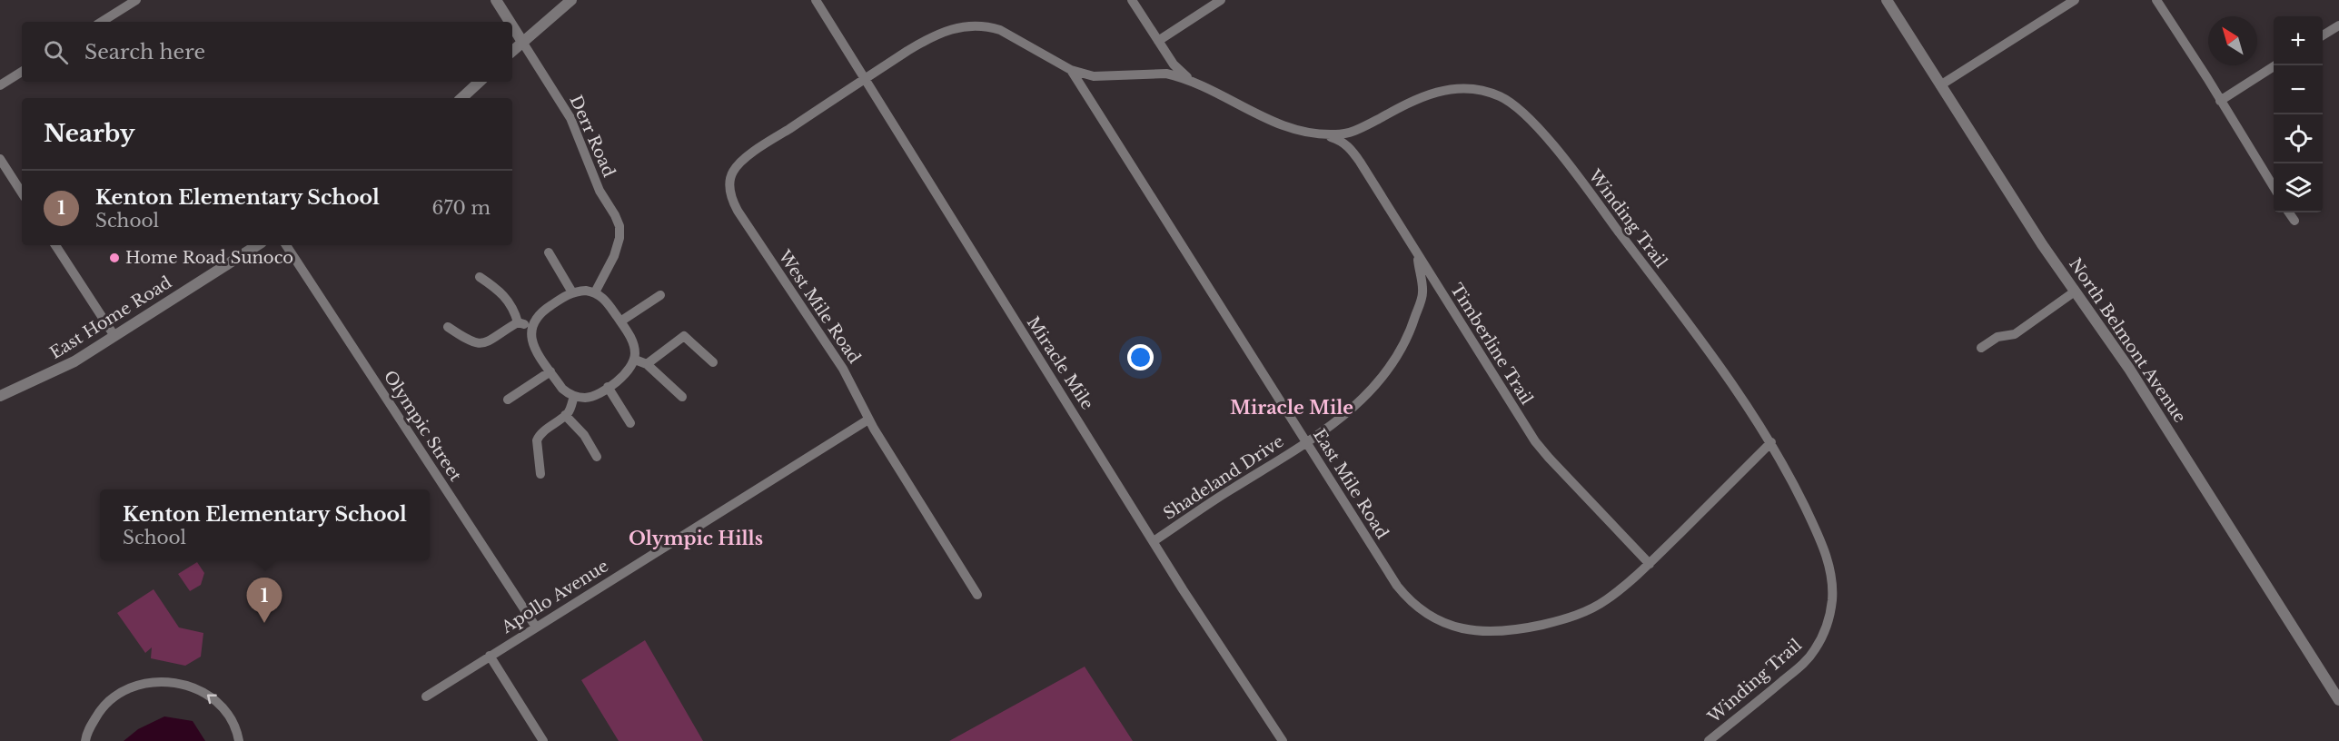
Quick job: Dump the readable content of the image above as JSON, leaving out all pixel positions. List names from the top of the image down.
{
  "streets": {
    "street": [
      "Derr Road",
      "Winding Trail",
      "West Mile Road",
      "East Home Road",
      "North Belmont Avenue",
      "Timberline Trail",
      "Miracle Mile",
      "Olympic Street",
      "Shadeland Drive",
      "East Mile Road",
      "Apollo Avenue"
    ]
  },
  "crossings": [
    ["Winding Trail", "Timberline Trail"],
    ["Winding Trail", "East Mile Road"],
    ["West Mile Road", "Miracle Mile"],
    ["West Mile Road", "East Mile Road"],
    ["West Mile Road", "Apollo Avenue"],
    ["Timberline Trail", "Shadeland Drive"],
    ["Timberline Trail", "East Mile Road"],
    ["Miracle Mile", "Shadeland Drive"],
    ["Miracle Mile", "East Mile Road"],
    ["Olympic Street", "Apollo Avenue"],
    ["Shadeland Drive", "East Mile Road"]
  ],
  "districts": ["Miracle Mile", "Olympic Hills"],
  "places": ["Home Road Sunoco"],
  "north": "top left",
  "page": {
    "map_buttons": ["+", "−"],
    "search": "Search here",
    "heading": "Nearby",
    "list": [
      {
        "mark": "1",
        "name": "Kenton Elementary School",
        "note": "School",
        "value": "670 m"
      }
    ],
    "popup": ["Kenton Elementary School", "School"],
    "pins": "1"
  }
}
